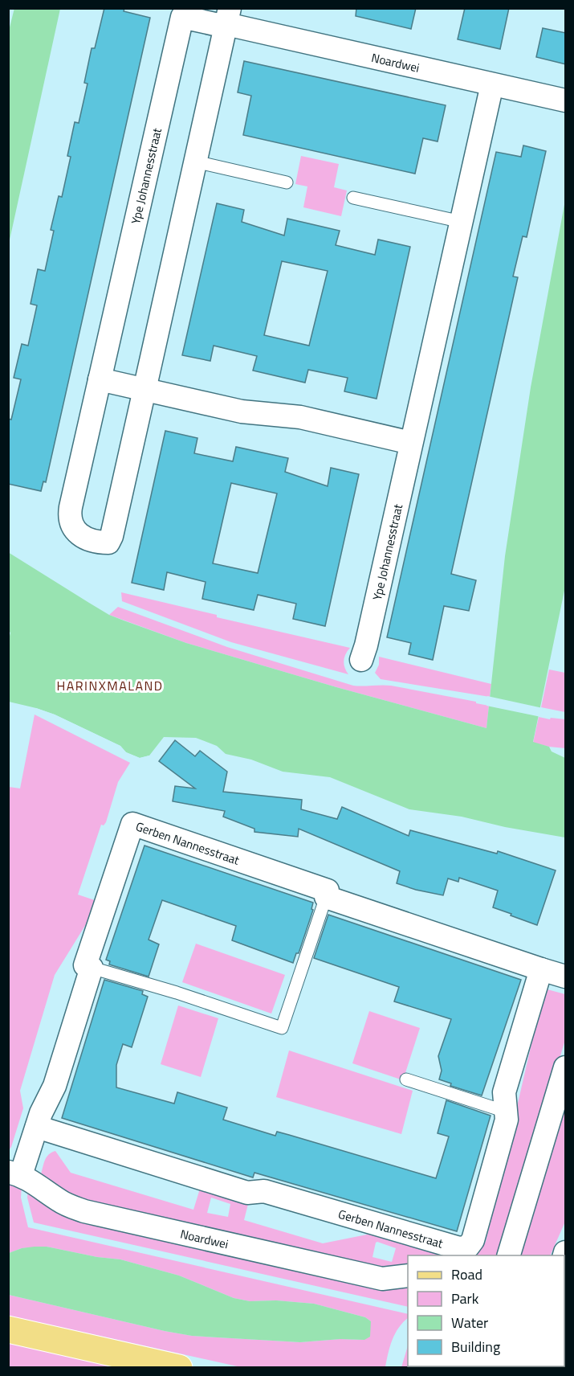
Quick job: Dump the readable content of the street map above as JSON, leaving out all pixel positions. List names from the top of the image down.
{
  "streets": {
    "street": ["Noardwei", "Ype Johannesstraat", "Gerben Nannesstraat"]
  },
  "crossings": [
    ["Noardwei", "Ype Johannesstraat"],
    ["Noardwei", "Gerben Nannesstraat"]
  ],
  "districts": ["HARINXMALAND"],
  "legend": [
    "Road",
    "Park",
    "Water",
    "Building"
  ]
}
